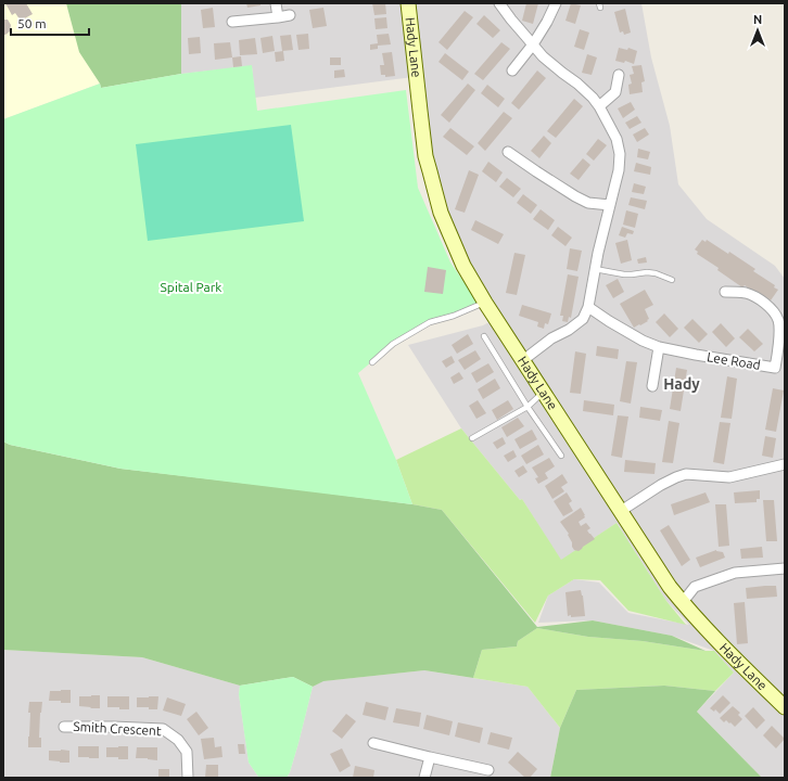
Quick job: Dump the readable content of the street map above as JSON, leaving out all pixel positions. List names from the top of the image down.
{
  "streets": {
    "street": ["Hady Lane", "Lee Road", "Smith Crescent"]
  },
  "districts": ["Hady"],
  "parks": ["Spital Park"],
  "scale_bar": "50 m",
  "north": "top"
}
